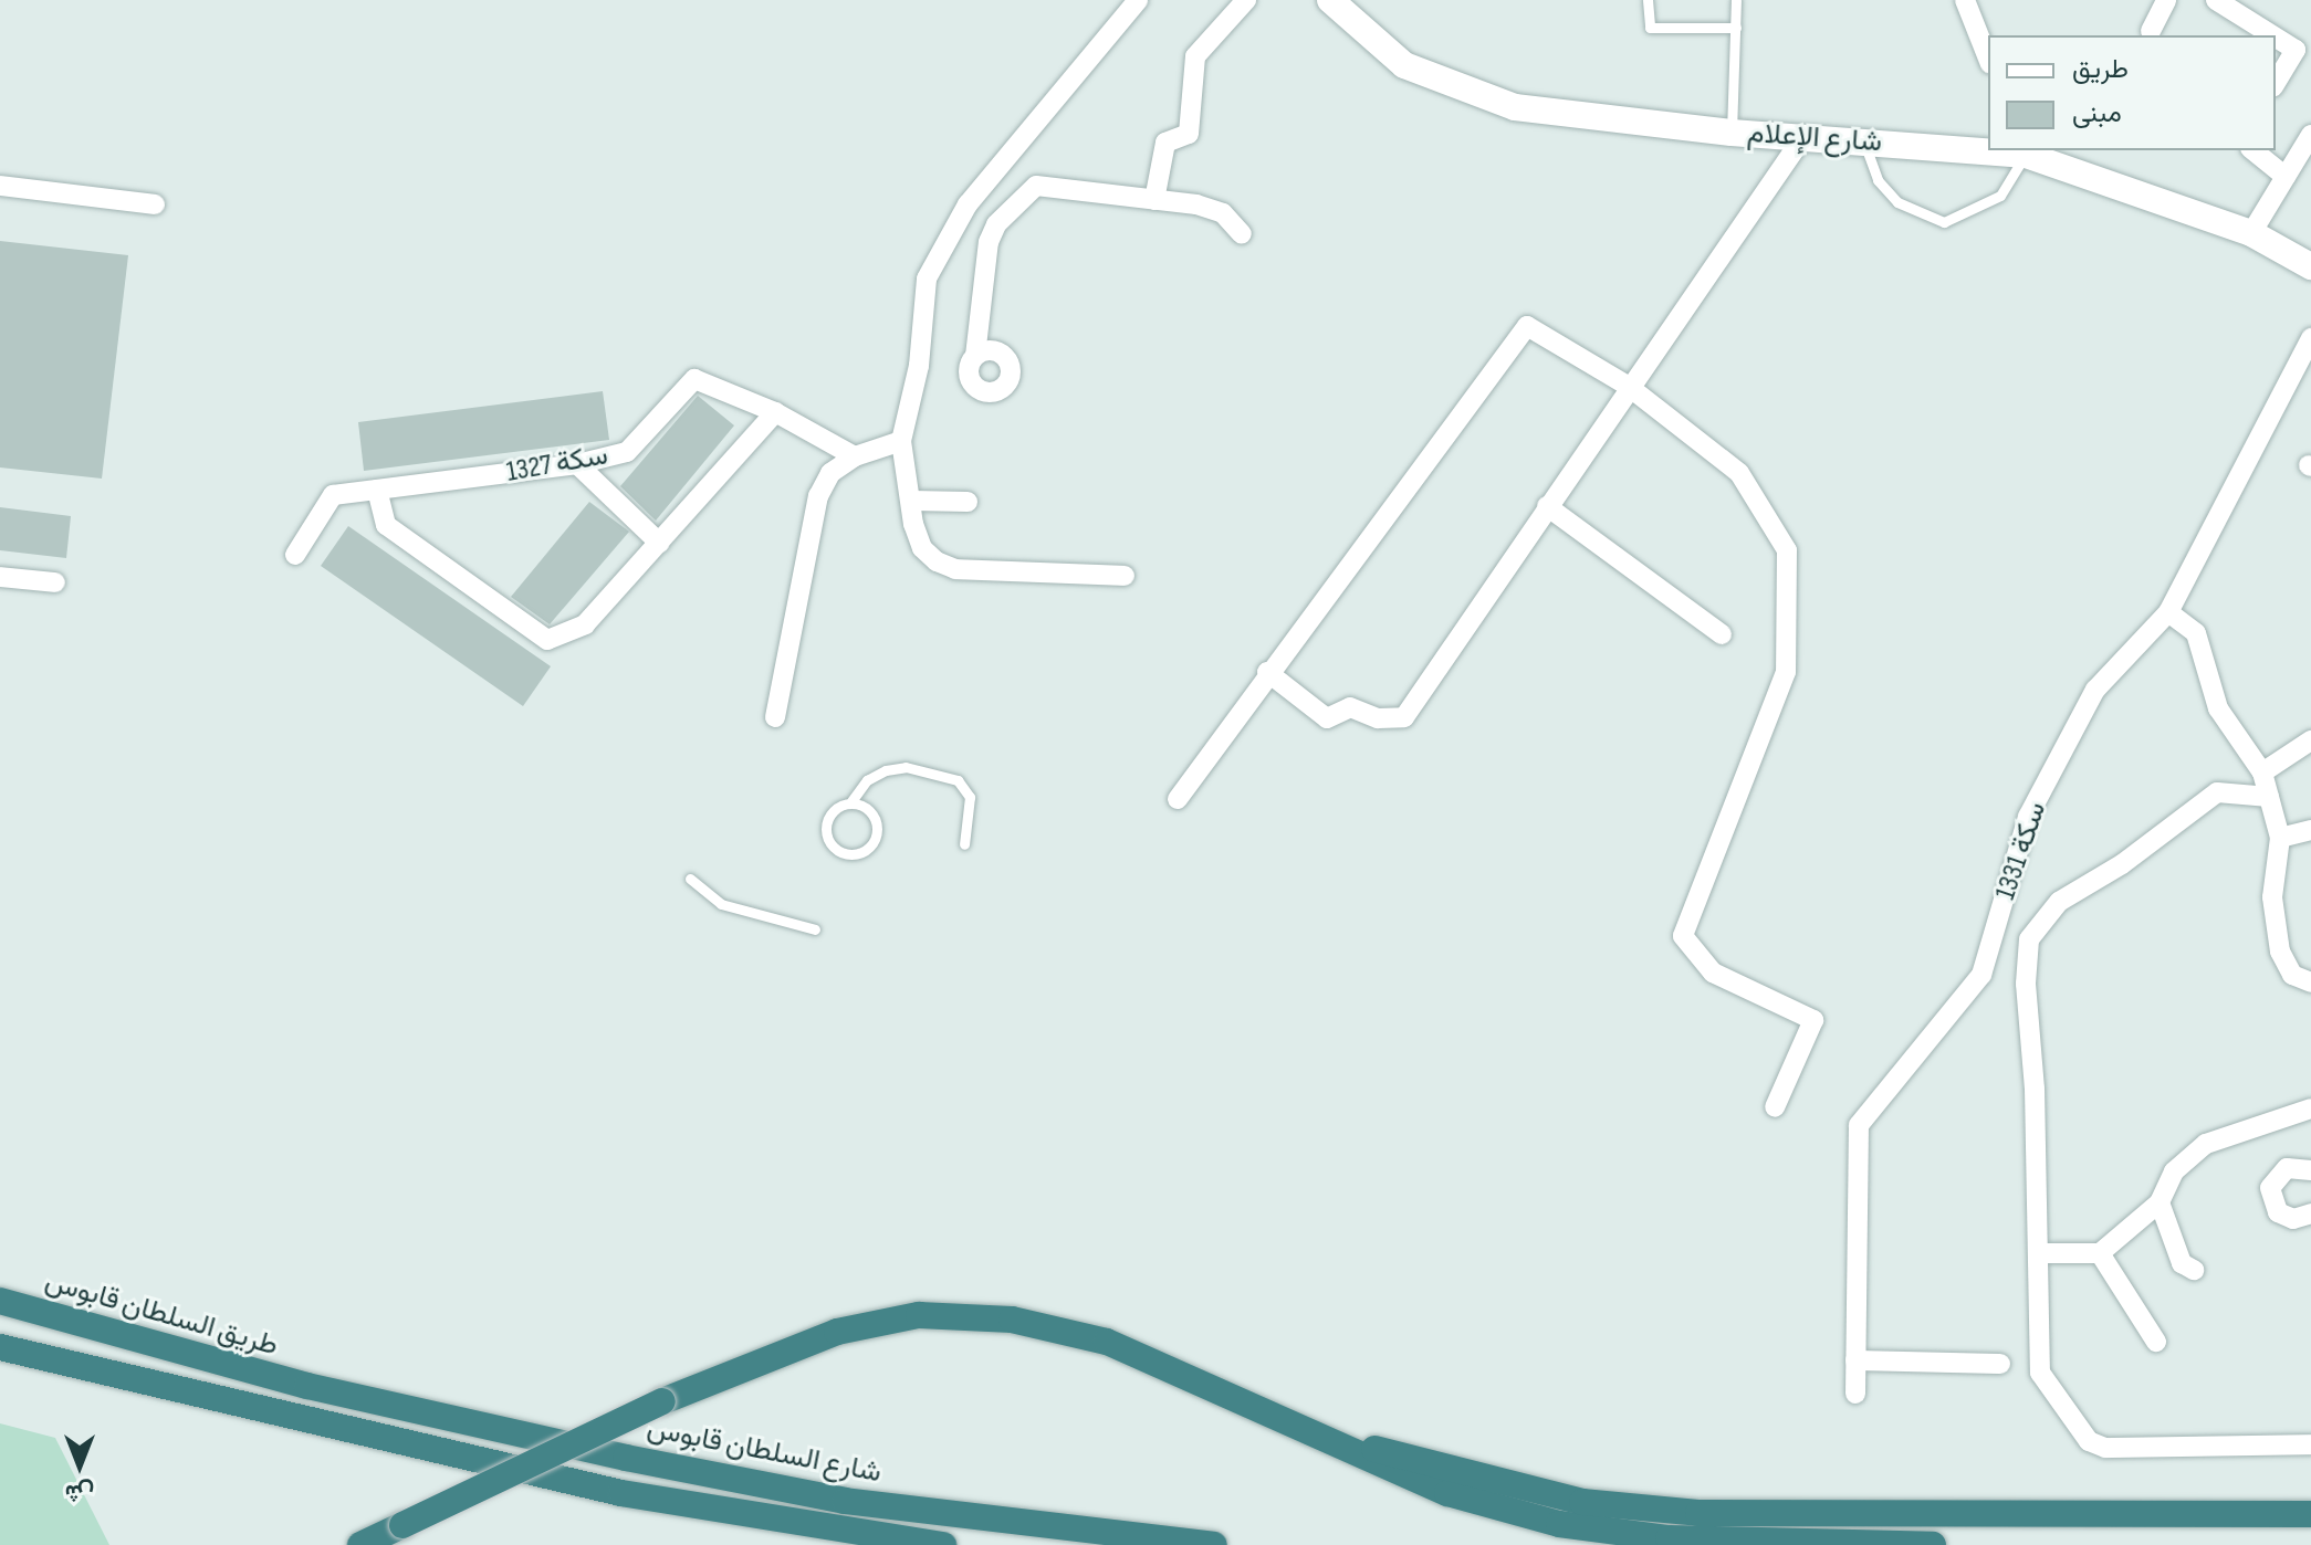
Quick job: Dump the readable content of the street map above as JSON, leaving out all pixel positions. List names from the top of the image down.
{
  "streets": {
    "highway": ["طريق السلطان قابوس", "شارع السلطان قابوس"],
    "main road": ["شارع الإعلام"],
    "street": ["سكة 1327", "سكة 1331"]
  },
  "crossings": [
    ["طريق السلطان قابوس", "شارع السلطان قابوس"]
  ],
  "legend": ["طريق", "مبنى"],
  "north": "bottom"
}
